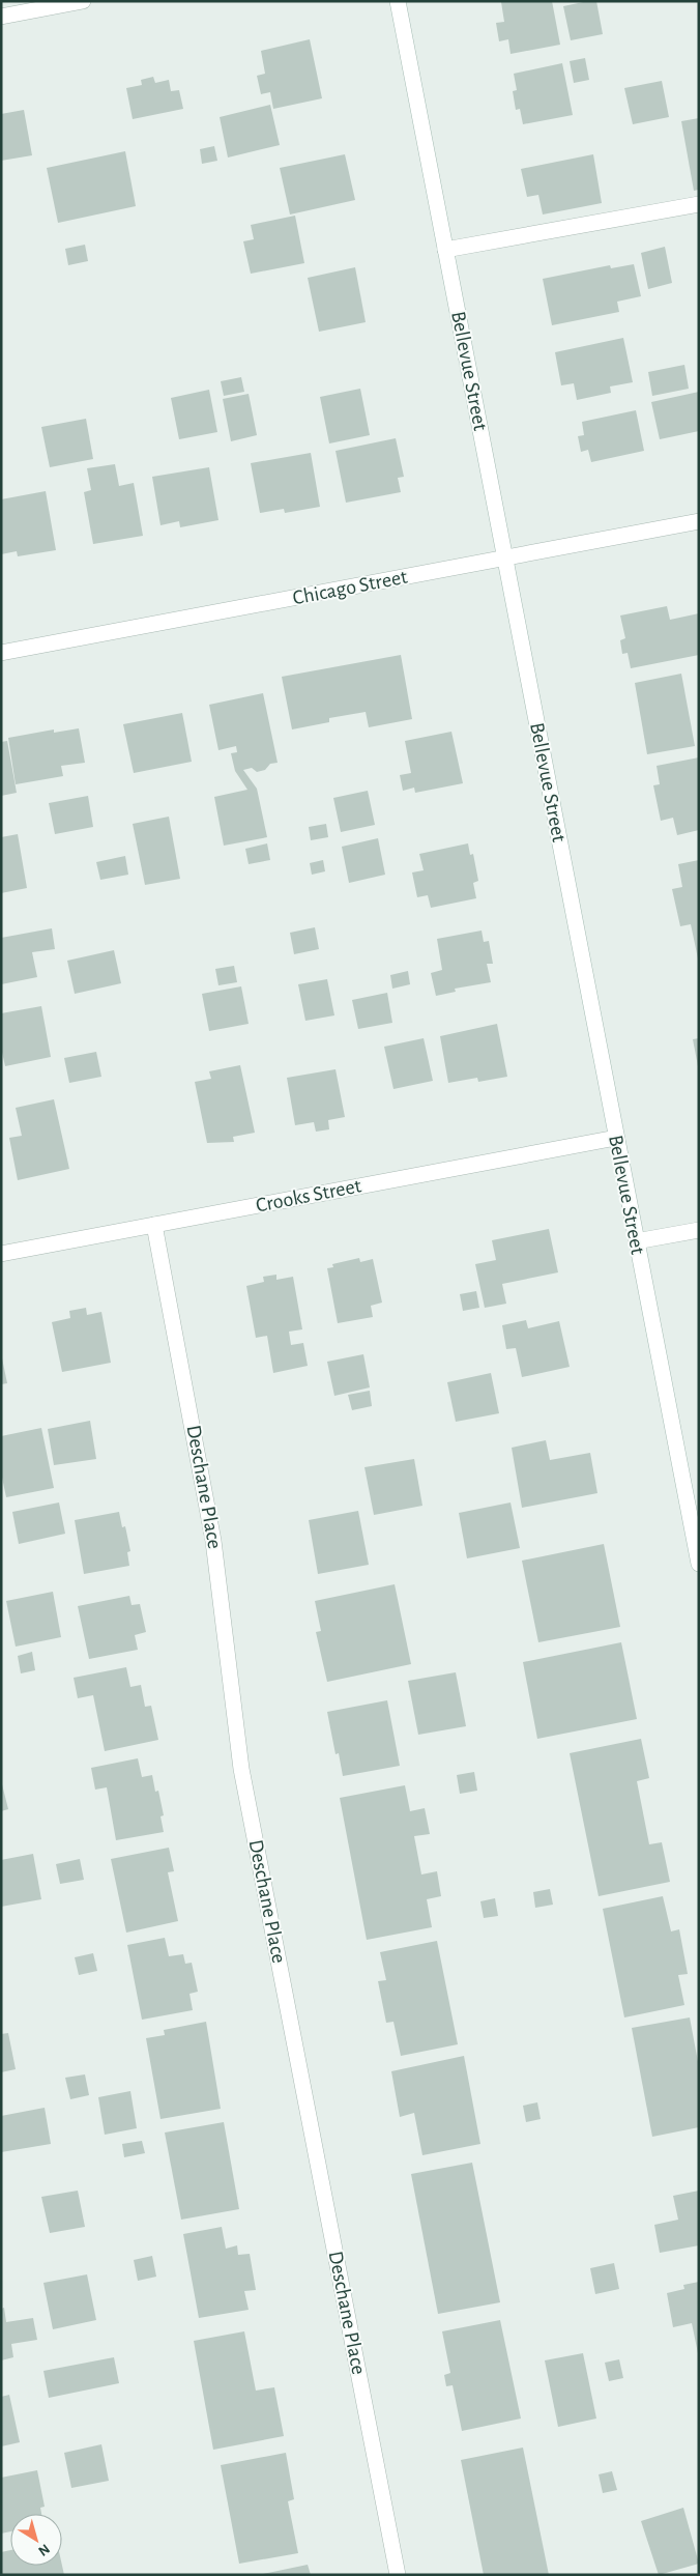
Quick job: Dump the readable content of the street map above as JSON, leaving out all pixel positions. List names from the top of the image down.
{
  "streets": {
    "street": [
      "Bellevue Street",
      "Chicago Street",
      "Crooks Street",
      "Deschane Place"
    ]
  },
  "crossings": [
    ["Bellevue Street", "Chicago Street"],
    ["Bellevue Street", "Crooks Street"],
    ["Crooks Street", "Deschane Place"]
  ],
  "north": "bottom right"
}
